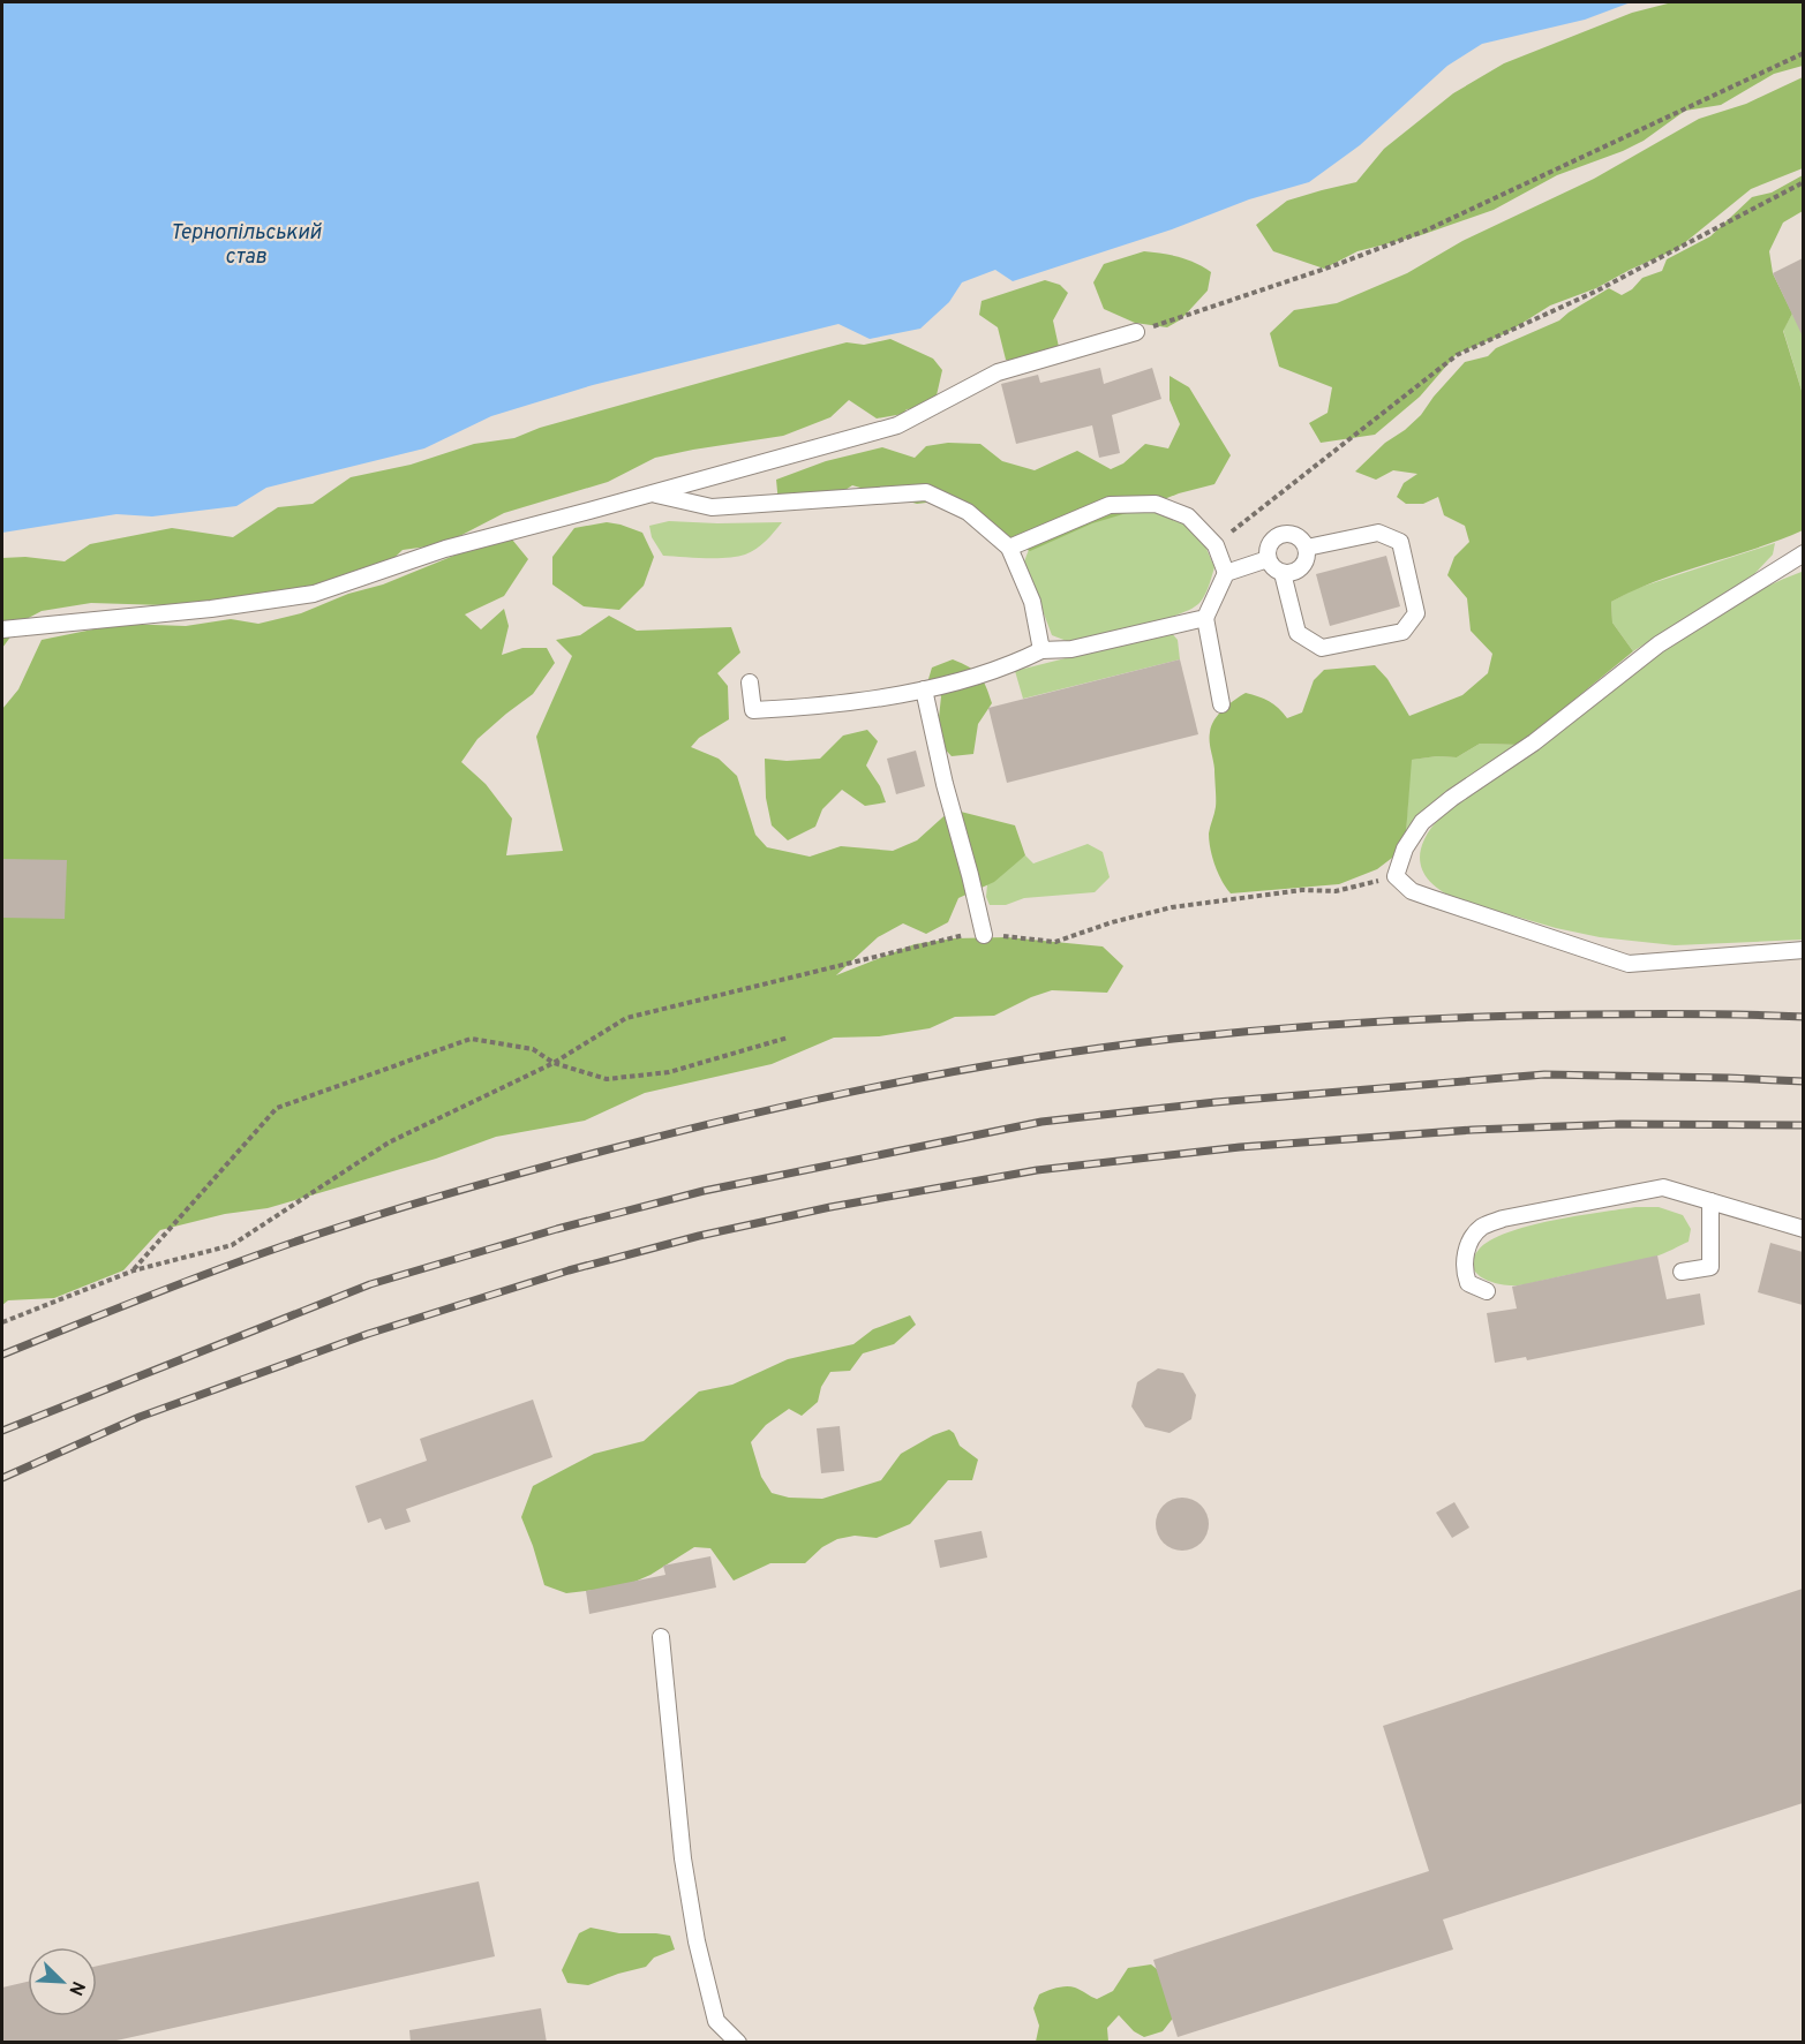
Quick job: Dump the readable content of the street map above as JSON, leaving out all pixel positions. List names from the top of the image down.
{
  "water": ["Тернопільський став"],
  "north": "bottom right"
}
